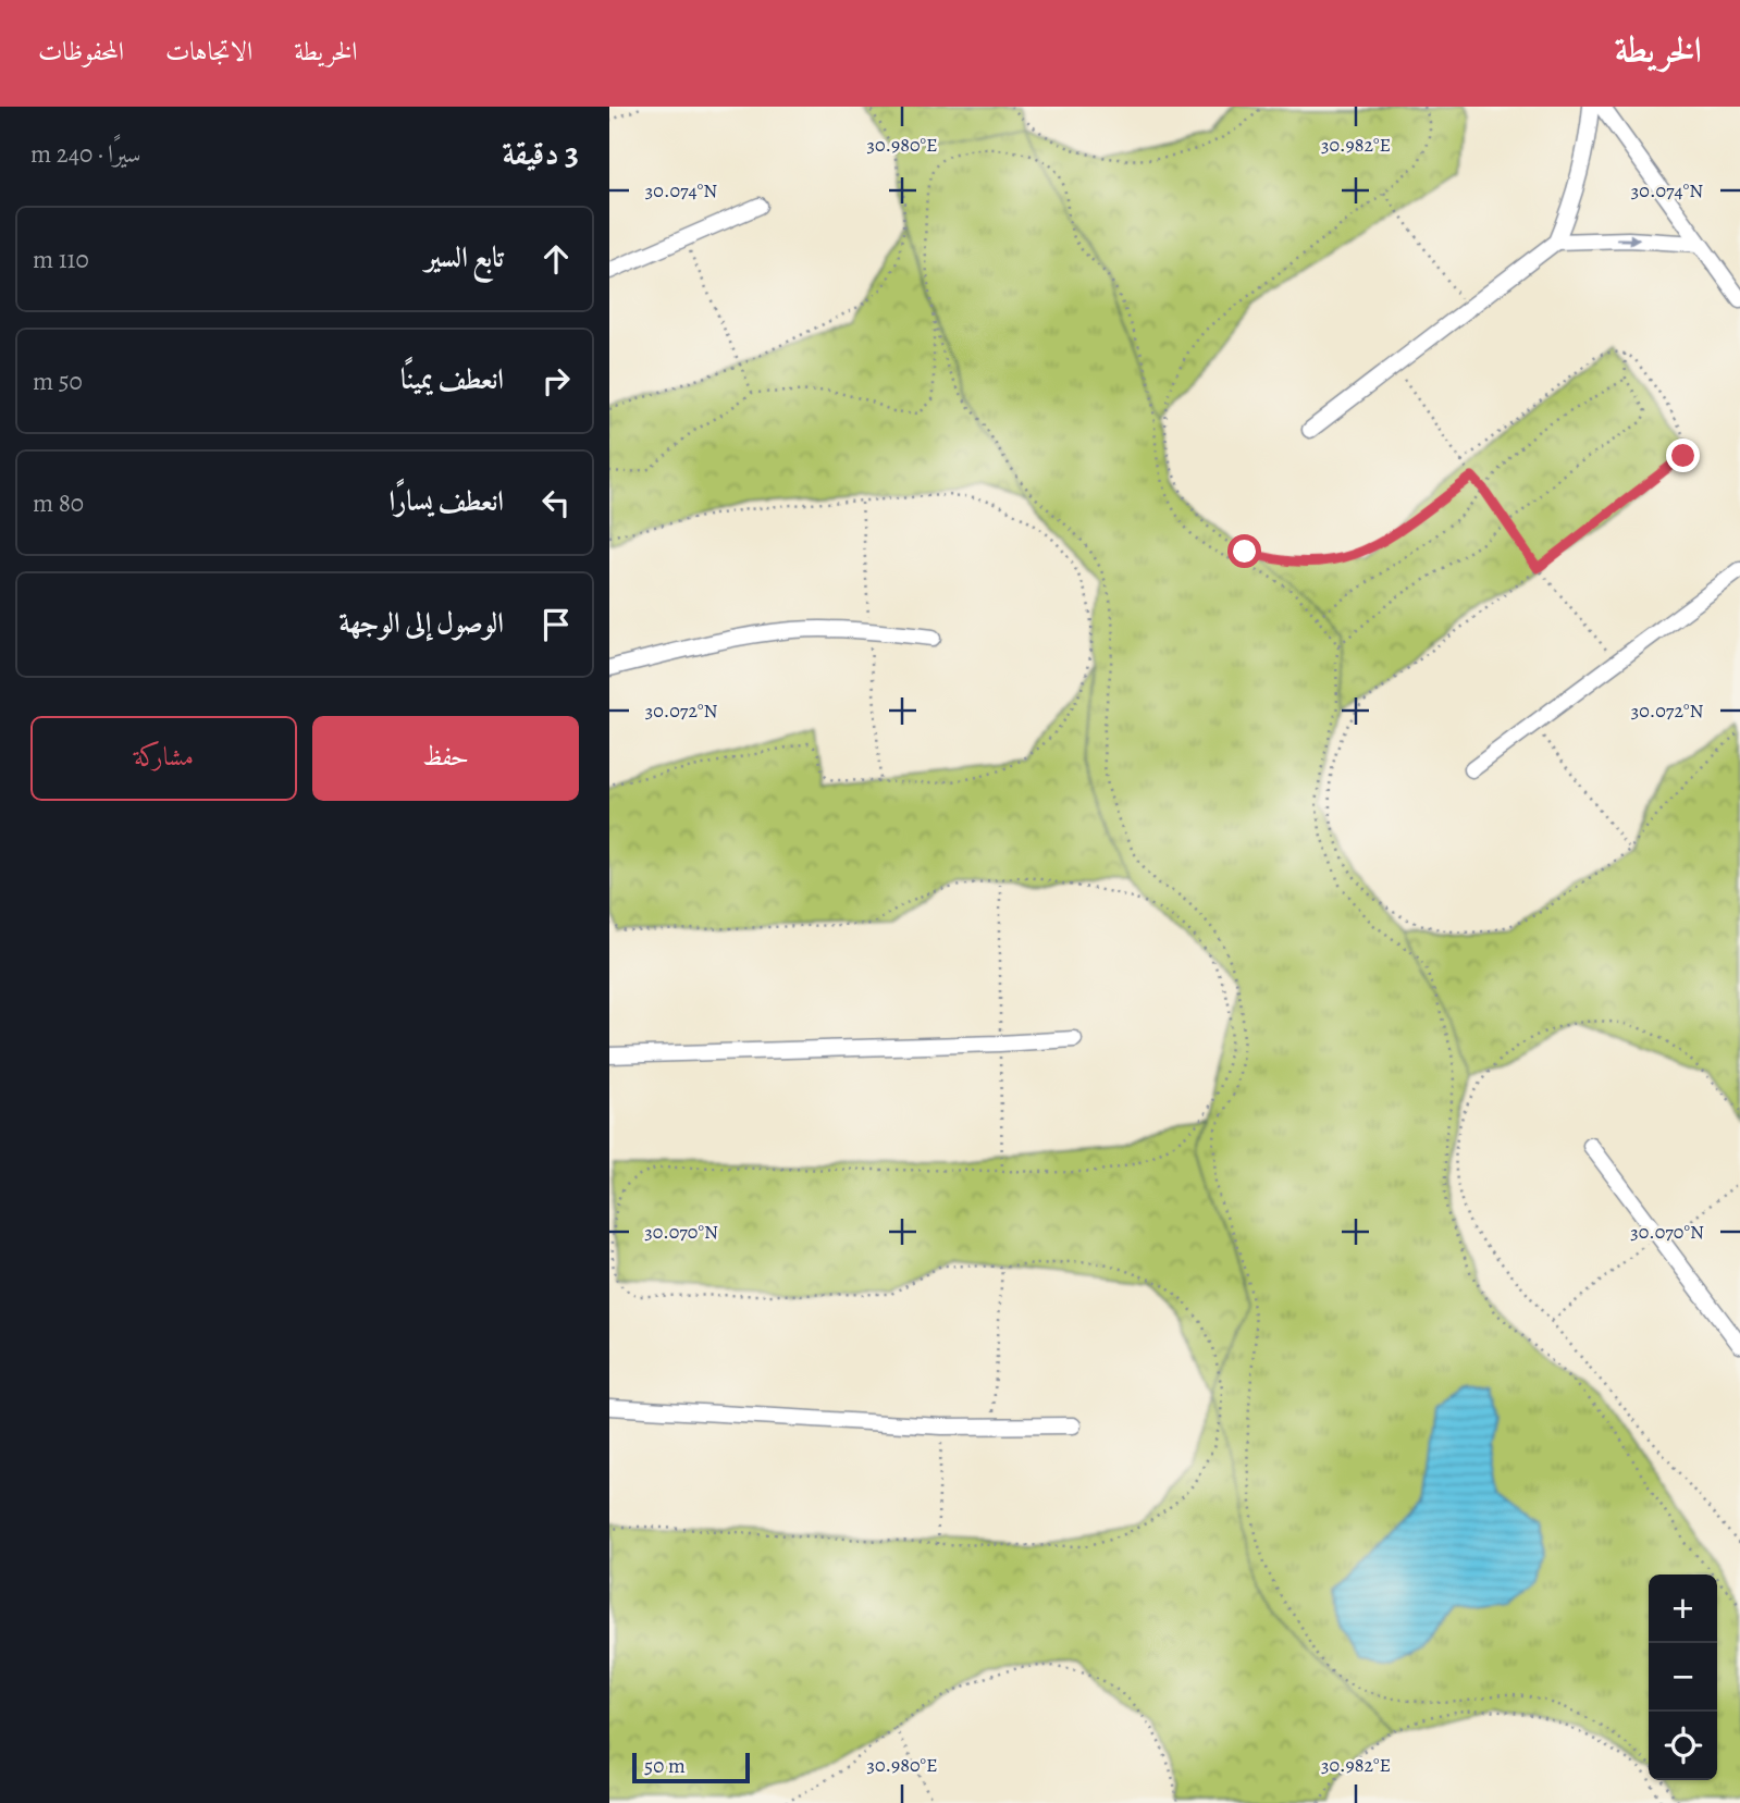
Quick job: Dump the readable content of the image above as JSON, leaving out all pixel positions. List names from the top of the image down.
{
  "scale_bar": "50 m",
  "page": {
    "header": "الخريطة",
    "nav": ["الخريطة", "الاتجاهات", "المحفوظات"],
    "heading": ["3 دقيقة", "سيرًا · 240 m"],
    "list": [
      ["تابع السير", "110 m"],
      ["انعطف يمينًا", "50 m"],
      ["انعطف يسارًا", "80 m"],
      "الوصول إلى الوجهة"
    ],
    "buttons": ["حفظ", "مشاركة"],
    "map_buttons": ["+", "−"],
    "scale": "50 m"
  },
  "coordinates": [
    "30.980°E",
    "30.982°E",
    "30.074°N",
    "30.072°N",
    "30.070°N"
  ]
}
